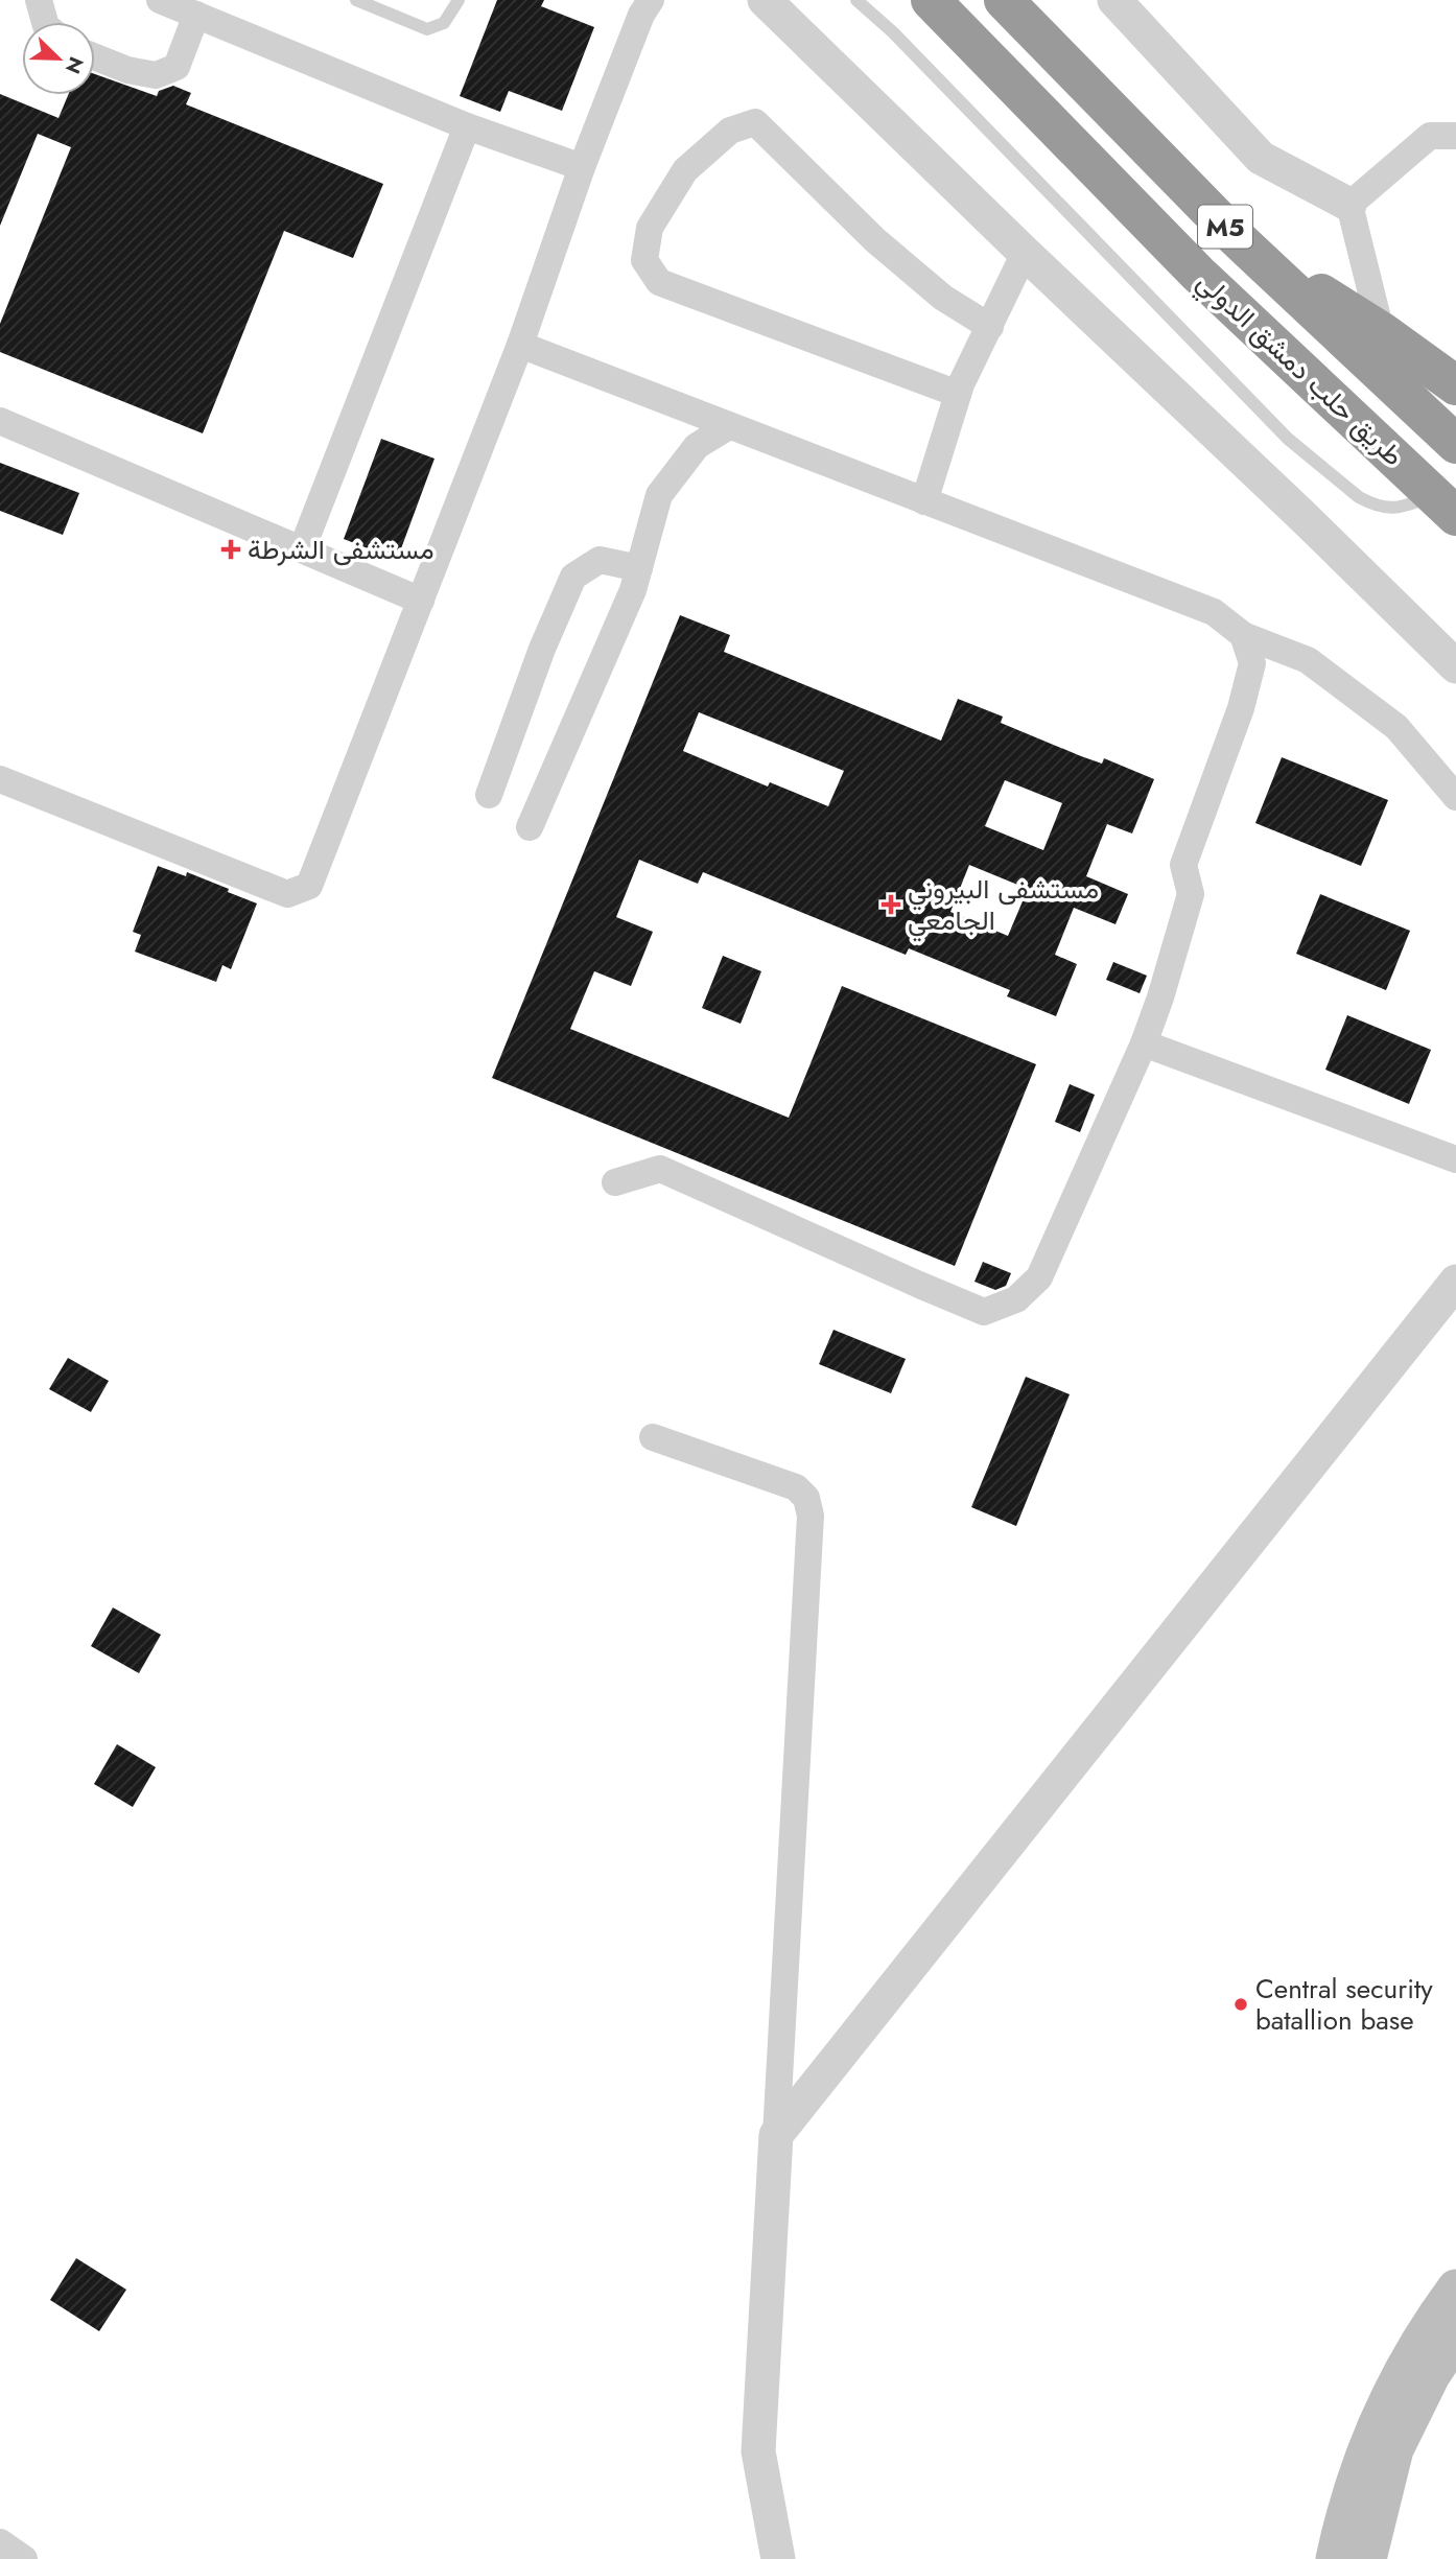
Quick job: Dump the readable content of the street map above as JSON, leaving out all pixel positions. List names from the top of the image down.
{
  "streets": {
    "highway": ["M5", "طريق حلب دمشق الدولي"]
  },
  "places": {
    "health": ["مستشفى الشرطة", "مستشفى البيروني الجامعي"],
    "other": ["Central security batallion base"]
  },
  "north": "bottom right"
}
